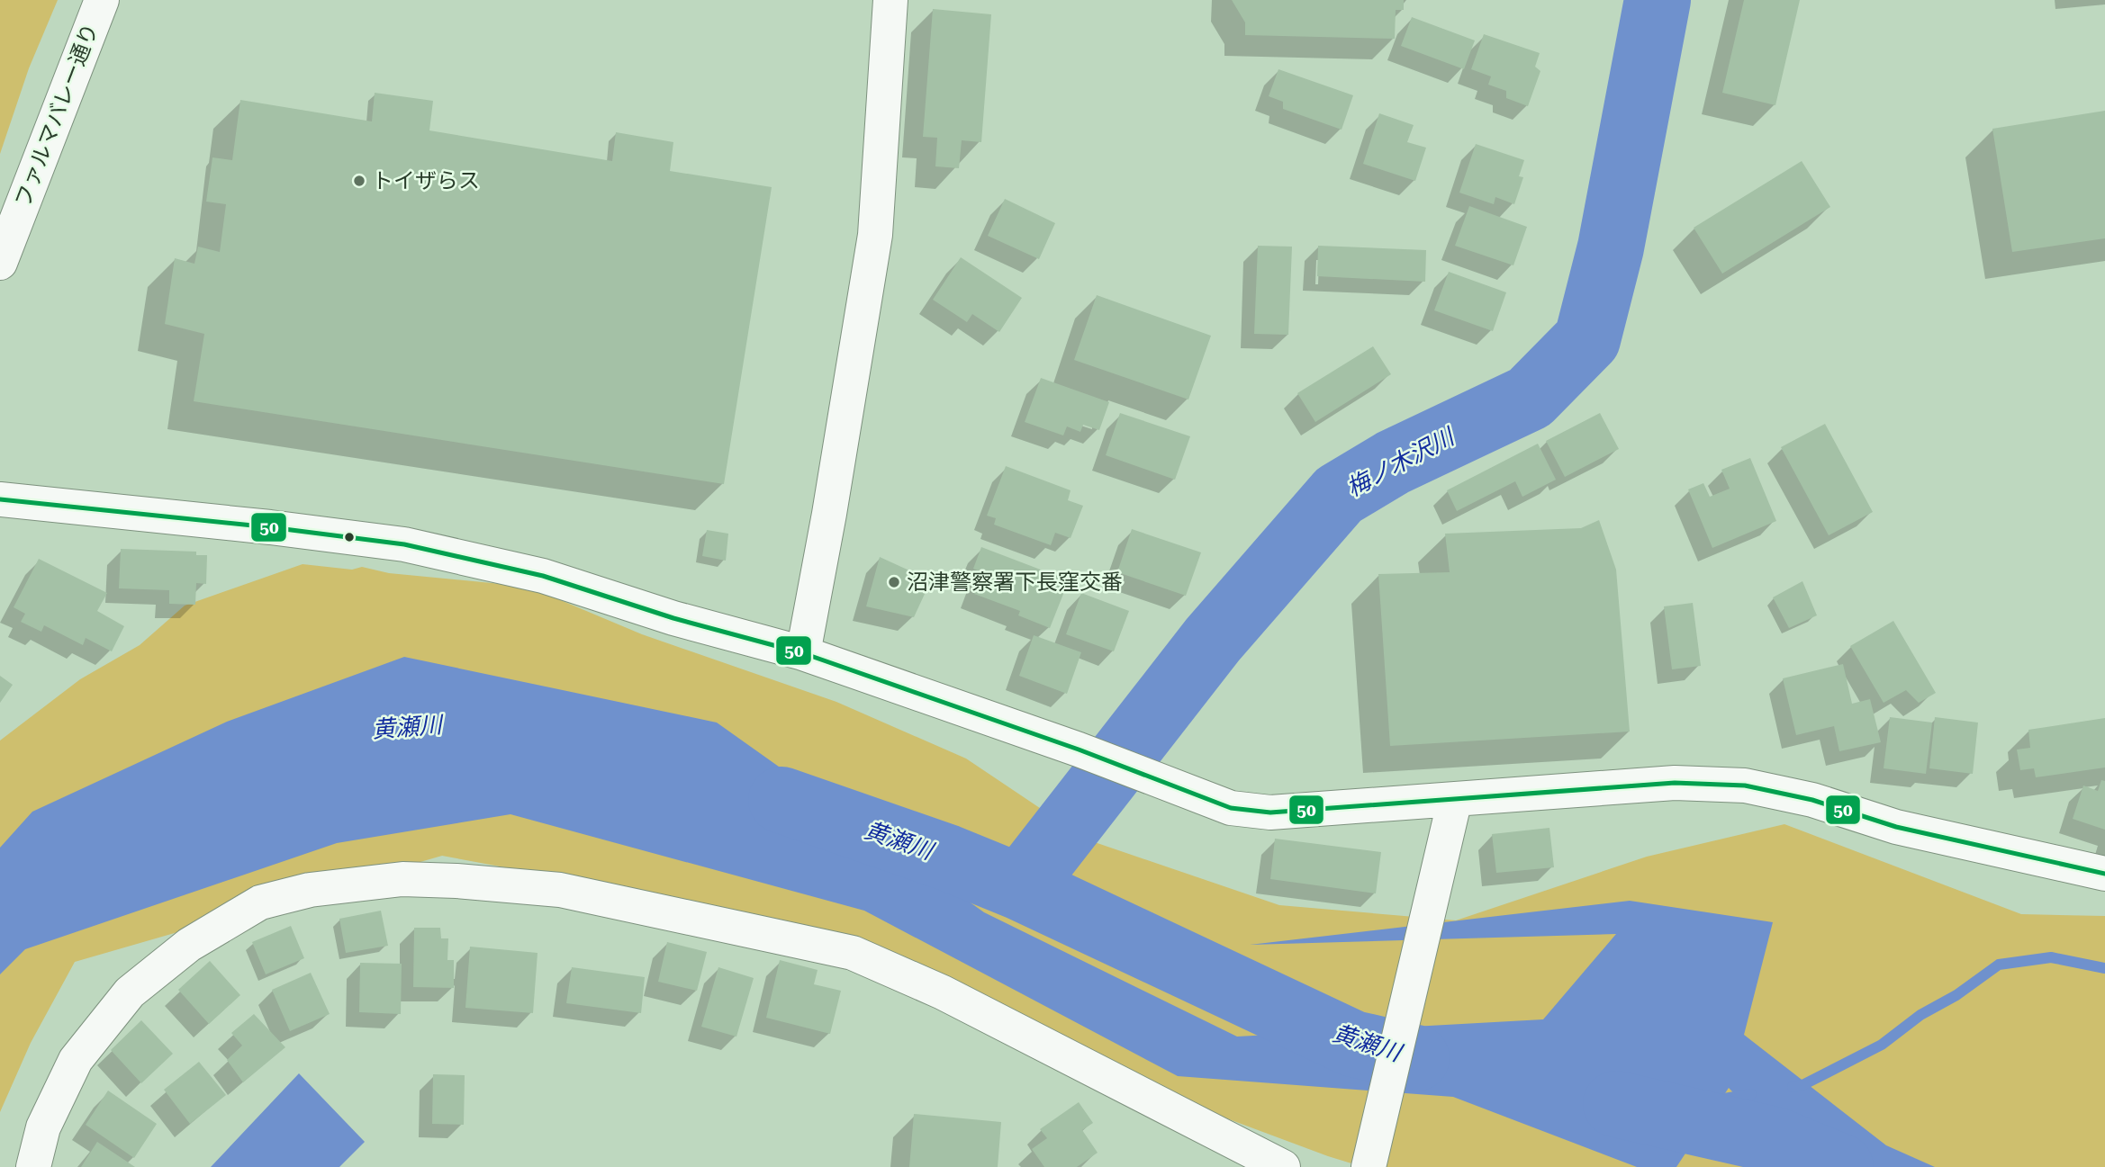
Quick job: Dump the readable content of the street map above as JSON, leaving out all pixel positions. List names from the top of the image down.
{
  "streets": {
    "street": ["ファルマバレー通り"]
  },
  "water": ["梅ノ木沢川", "黄瀬川"],
  "places": ["トイザらス", "沼津警察署下長窪交番"],
  "lines": ["transit line 50"]
}
